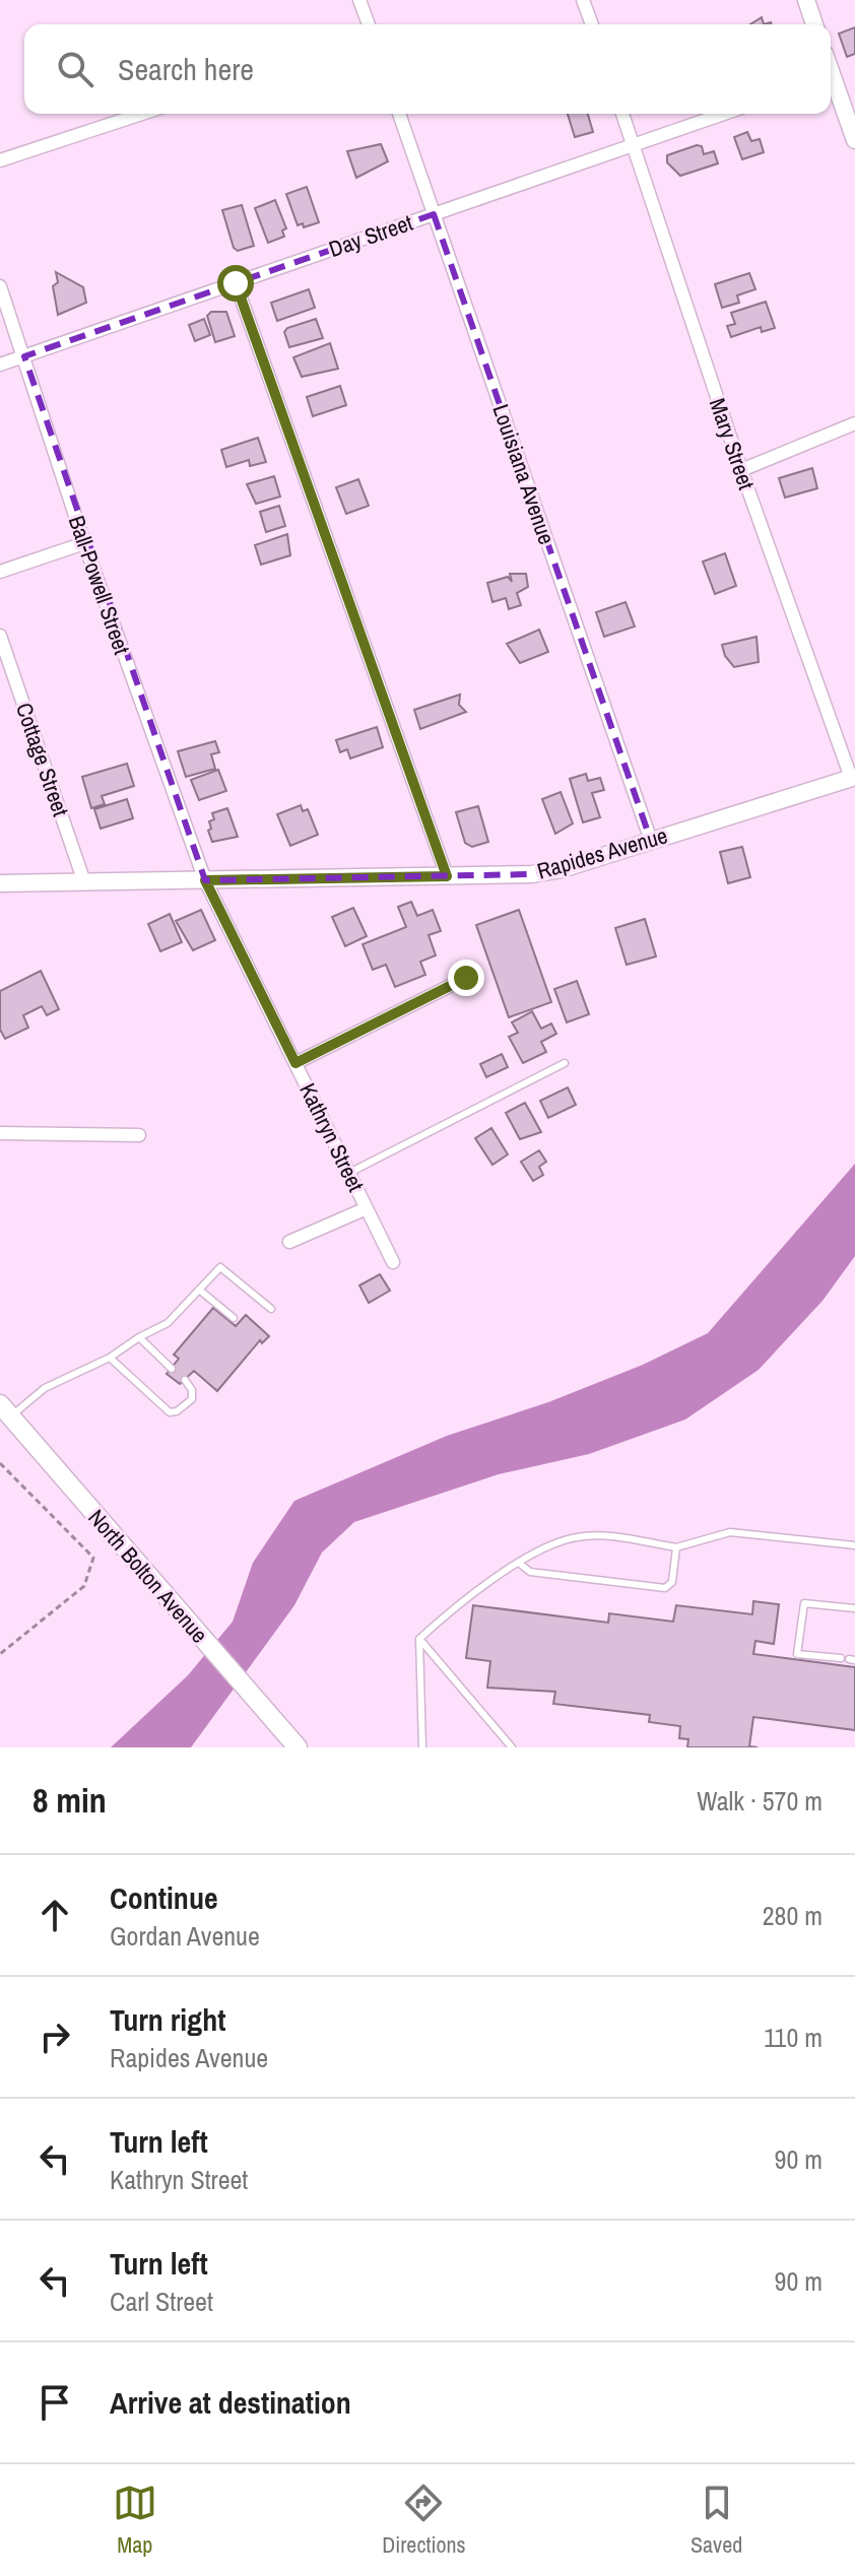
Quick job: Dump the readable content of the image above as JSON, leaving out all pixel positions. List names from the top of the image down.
{
  "streets": {
    "main road": ["Rapides Avenue", "North Bolton Avenue"],
    "street": [
      "Day Street",
      "Mary Street",
      "Louisiana Avenue",
      "Ball-Powell Street",
      "Cottage Street",
      "Kathryn Street"
    ]
  },
  "crossings": [
    ["Day Street", "Mary Street"],
    ["Day Street", "Louisiana Avenue"],
    ["Day Street", "Ball-Powell Street"],
    ["Mary Street", "Rapides Avenue"],
    ["Louisiana Avenue", "Rapides Avenue"],
    ["Ball-Powell Street", "Rapides Avenue"],
    ["Ball-Powell Street", "Kathryn Street"],
    ["Cottage Street", "Rapides Avenue"],
    ["Rapides Avenue", "Kathryn Street"]
  ],
  "page": {
    "search": "Search here",
    "heading": ["8 min", "Walk · 570 m"],
    "list": [
      ["Continue", "Gordan Avenue", "280 m"],
      ["Turn right", "Rapides Avenue", "110 m"],
      ["Turn left", "Kathryn Street", "90 m"],
      ["Turn left", "Carl Street", "90 m"],
      "Arrive at destination"
    ],
    "nav": ["Map", "Directions", "Saved"]
  }
}
